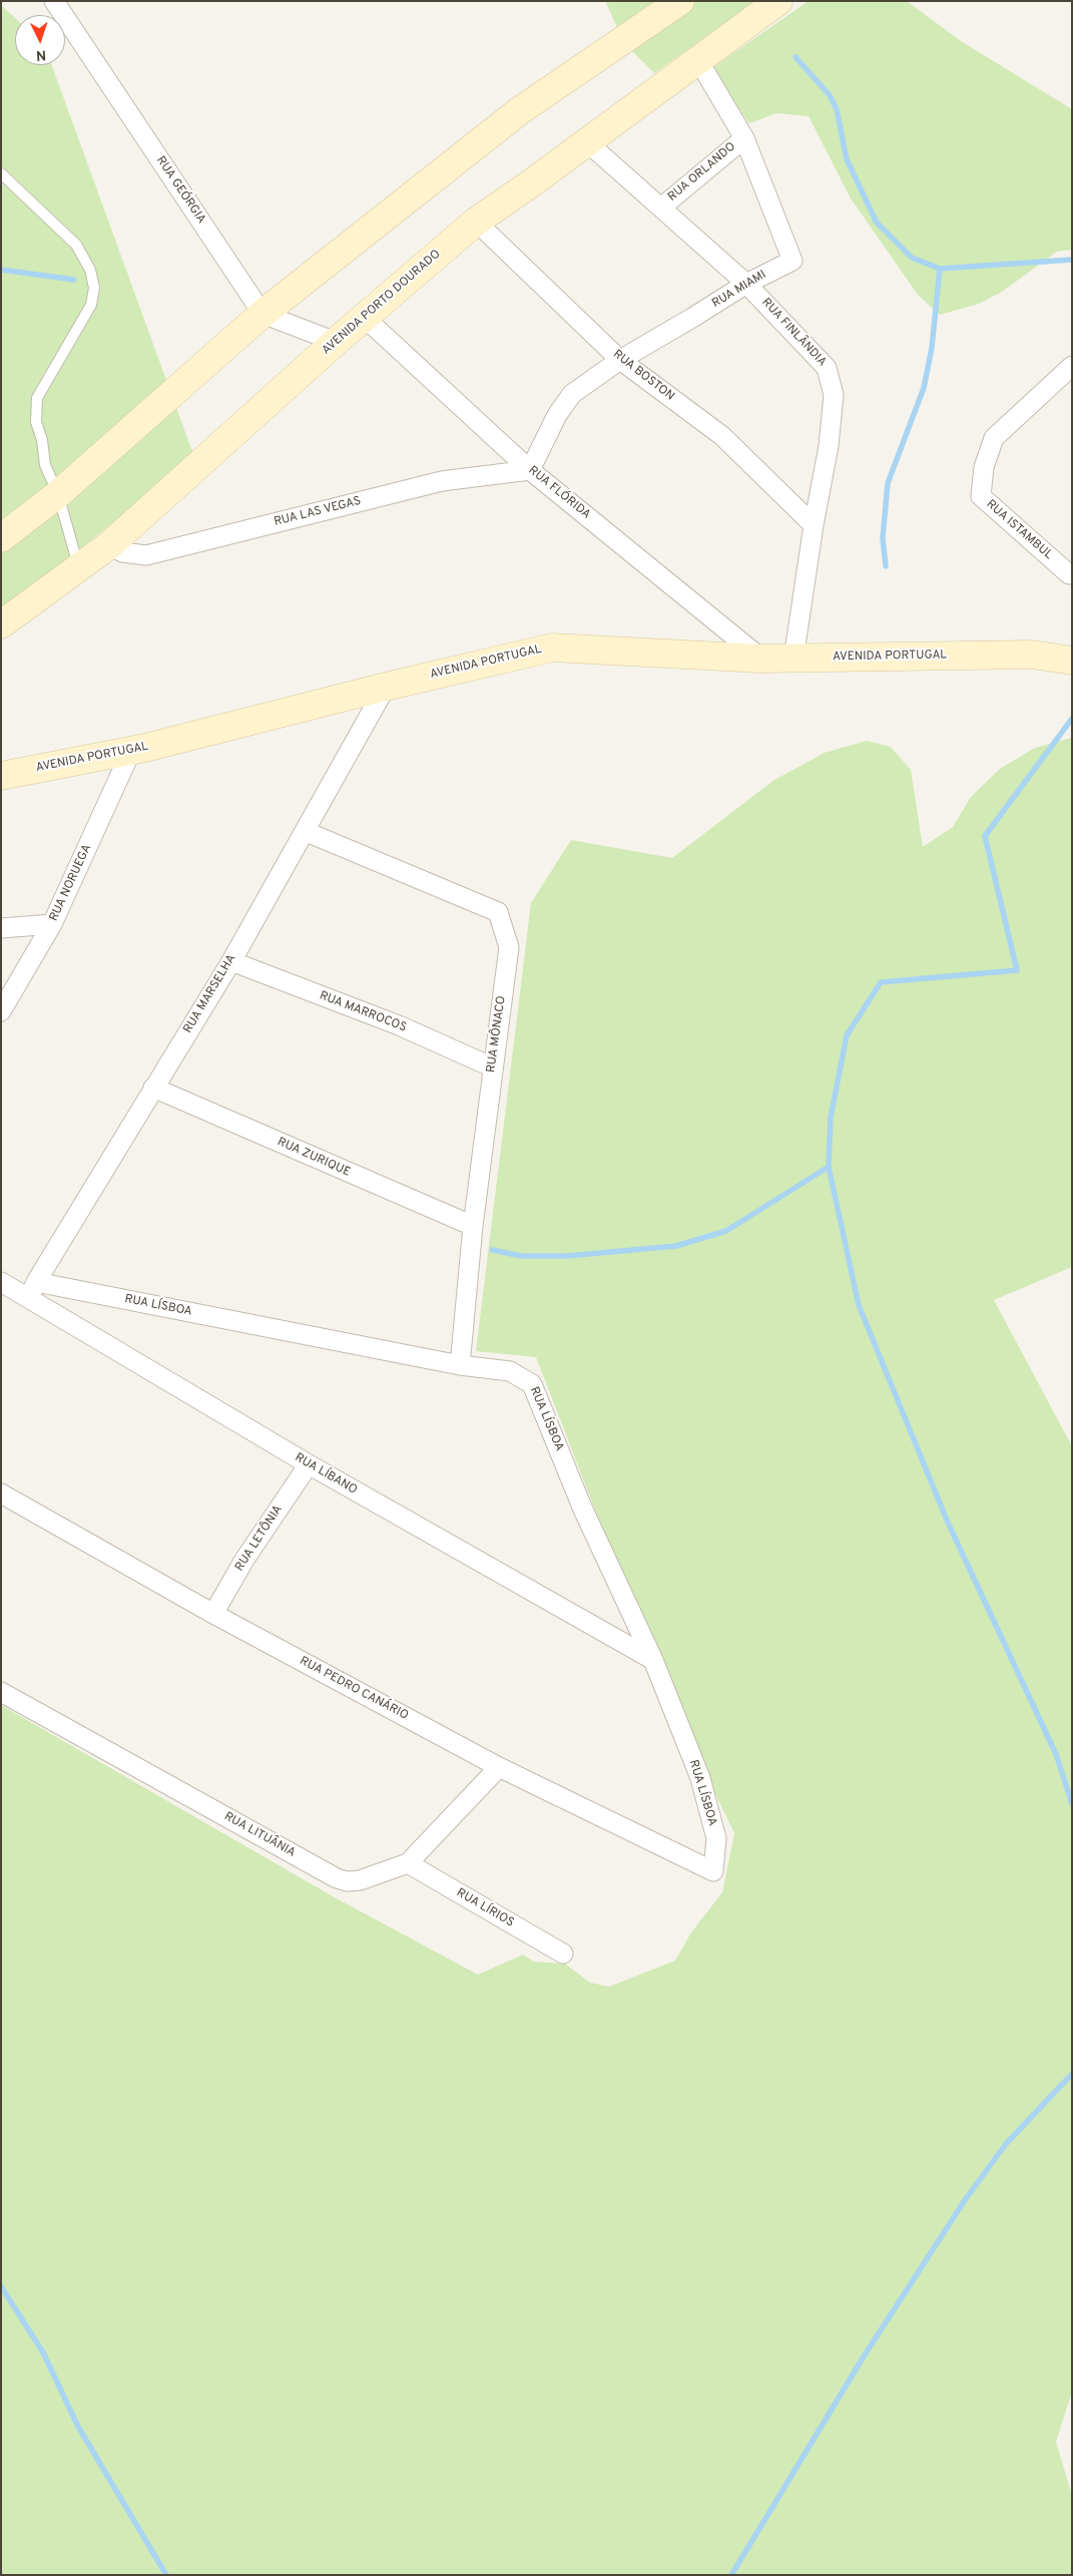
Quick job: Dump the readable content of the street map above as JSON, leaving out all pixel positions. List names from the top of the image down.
{
  "streets": {
    "street": [
      "RUA ORLANDO",
      "RUA GEÓRGIA",
      "RUA MIAMI",
      "AVENIDA PORTO DOURADO",
      "RUA FINLÂNDIA",
      "RUA BOSTON",
      "RUA FLÓRIDA",
      "RUA LAS VEGAS",
      "RUA ISTAMBUL",
      "AVENIDA PORTUGAL",
      "RUA NORUEGA",
      "RUA MARSELHA",
      "RUA MARROCOS",
      "RUA MÔNACO",
      "RUA ZURIQUE",
      "RUA LÍSBOA",
      "RUA LÍBANO",
      "RUA LETÔNIA",
      "RUA PEDRO CANÁRIO",
      "RUA LITUÂNIA",
      "RUA LÍRIOS"
    ]
  },
  "crossings": [
    ["RUA ORLANDO", "RUA MIAMI"],
    ["RUA ORLANDO", "RUA FINLÂNDIA"],
    ["RUA MIAMI", "AVENIDA PORTO DOURADO"],
    ["RUA MIAMI", "RUA FINLÂNDIA"],
    ["RUA MIAMI", "RUA BOSTON"],
    ["RUA MIAMI", "RUA FLÓRIDA"],
    ["RUA MIAMI", "RUA LAS VEGAS"],
    ["AVENIDA PORTO DOURADO", "RUA FINLÂNDIA"],
    ["AVENIDA PORTO DOURADO", "RUA BOSTON"],
    ["AVENIDA PORTO DOURADO", "RUA FLÓRIDA"],
    ["AVENIDA PORTO DOURADO", "RUA LAS VEGAS"],
    ["RUA FINLÂNDIA", "RUA BOSTON"],
    ["RUA FINLÂNDIA", "AVENIDA PORTUGAL"],
    ["RUA FLÓRIDA", "RUA LAS VEGAS"],
    ["RUA FLÓRIDA", "AVENIDA PORTUGAL"],
    ["AVENIDA PORTUGAL", "RUA NORUEGA"],
    ["AVENIDA PORTUGAL", "RUA MARSELHA"],
    ["RUA MARSELHA", "RUA MARROCOS"],
    ["RUA MARSELHA", "RUA MÔNACO"],
    ["RUA MARSELHA", "RUA ZURIQUE"],
    ["RUA MARSELHA", "RUA LÍSBOA"],
    ["RUA MARSELHA", "RUA LÍBANO"],
    ["RUA MARROCOS", "RUA MÔNACO"],
    ["RUA MÔNACO", "RUA ZURIQUE"],
    ["RUA MÔNACO", "RUA LÍSBOA"],
    ["RUA LÍSBOA", "RUA LÍBANO"],
    ["RUA LÍSBOA", "RUA PEDRO CANÁRIO"],
    ["RUA LÍBANO", "RUA LETÔNIA"],
    ["RUA LETÔNIA", "RUA PEDRO CANÁRIO"],
    ["RUA PEDRO CANÁRIO", "RUA LITUÂNIA"],
    ["RUA LITUÂNIA", "RUA LÍRIOS"]
  ],
  "north": "bottom"
}
